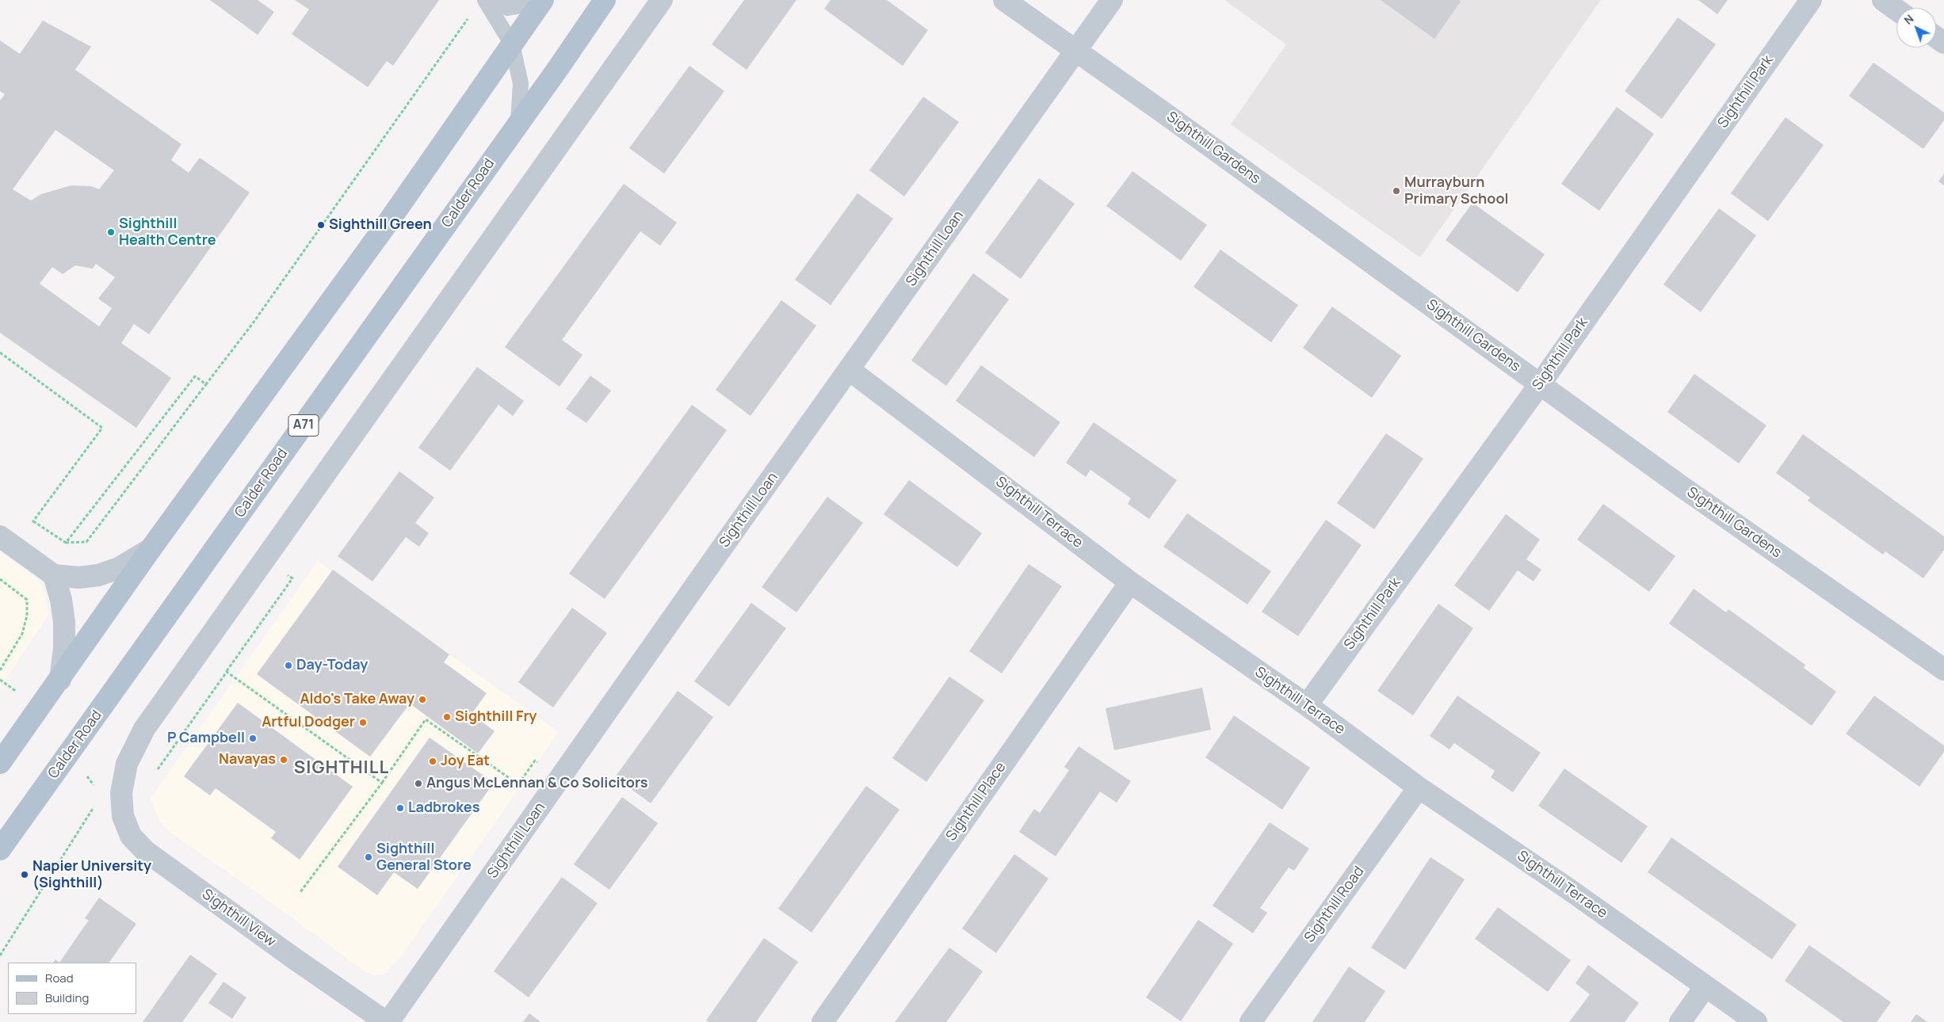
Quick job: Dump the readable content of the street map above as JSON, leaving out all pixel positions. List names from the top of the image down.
{
  "streets": {
    "main road": ["Calder Road", "A71"],
    "street": [
      "Sighthill Park",
      "Sighthill Gardens",
      "Sighthill Loan",
      "Sighthill Terrace",
      "Sighthill Place",
      "Sighthill Road",
      "Sighthill View"
    ]
  },
  "crossings": [
    ["Sighthill Park", "Sighthill Gardens"],
    ["Sighthill Park", "Sighthill Terrace"],
    ["Sighthill Gardens", "Sighthill Loan"],
    ["Sighthill Loan", "Sighthill Terrace"],
    ["Sighthill Loan", "Sighthill View"],
    ["Sighthill Terrace", "Sighthill Place"],
    ["Sighthill Terrace", "Sighthill Road"]
  ],
  "districts": ["SIGHTHILL"],
  "places": [
    "Murrayburn Primary School",
    "Sighthill Green",
    "Sighthill Health Centre",
    "Day-Today",
    "Aldo's Take Away",
    "Sighthill Fry",
    "Artful Dodger",
    "P Campbell",
    "Navayas",
    "Joy Eat",
    "Angus McLennan & Co Solicitors",
    "Ladbrokes",
    "Sighthill General Store",
    "Napier University (Sighthill)"
  ],
  "legend": ["Road", "Building"],
  "north": "top left"
}
